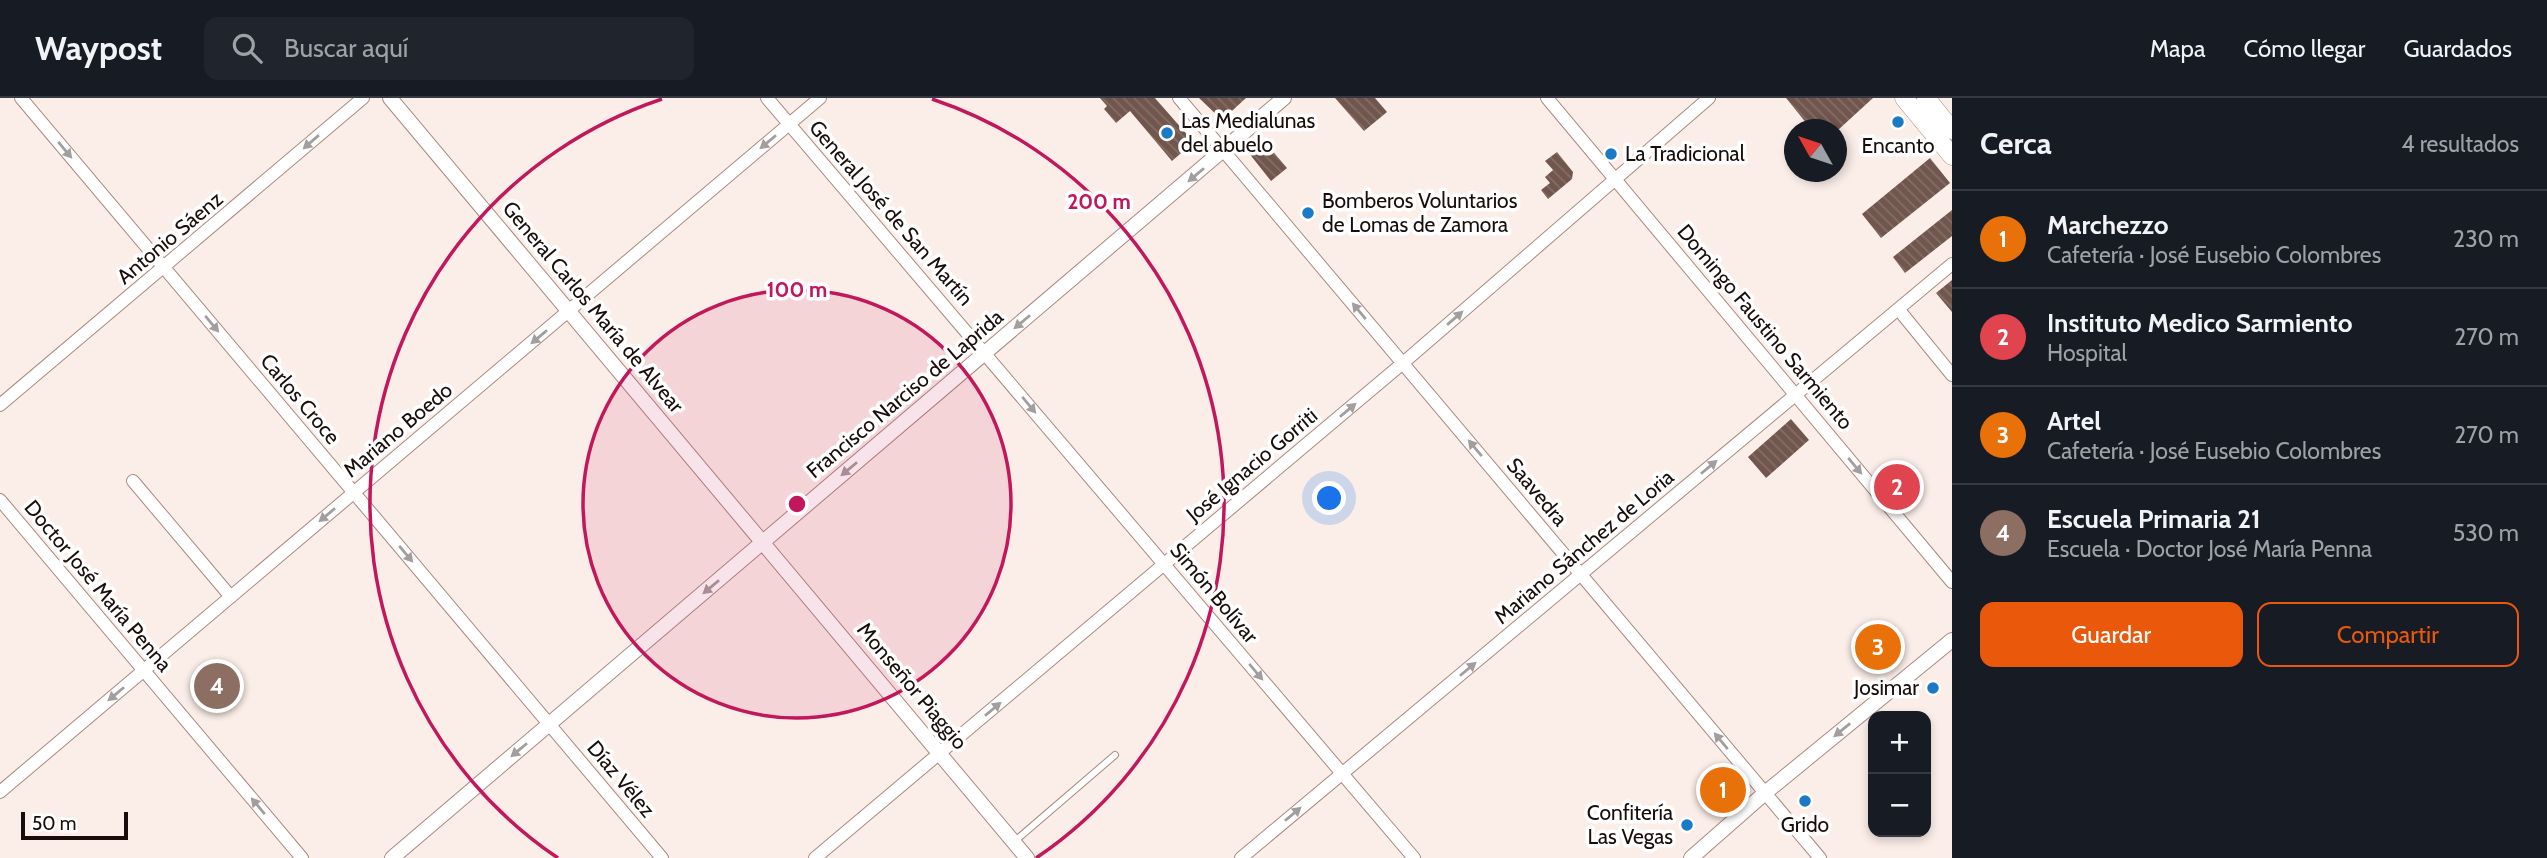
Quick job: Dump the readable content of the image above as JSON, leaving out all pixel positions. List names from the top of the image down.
{
  "streets": {
    "street": [
      "General José de San Martín",
      "Antonio Sáenz",
      "General Carlos María de Alvear",
      "Domingo Faustino Sarmiento",
      "Francisco Narciso de Laprida",
      "Carlos Croce",
      "Mariano Boedo",
      "José Ignacio Gorriti",
      "Saavedra",
      "Mariano Sánchez de Loria",
      "Doctor José María Penna",
      "Simón Bolívar",
      "Monseñor Piaggio",
      "Díaz Vélez"
    ]
  },
  "crossings": [
    ["General José de San Martín", "Francisco Narciso de Laprida"],
    ["General José de San Martín", "Mariano Boedo"],
    ["General José de San Martín", "Simón Bolívar"],
    ["Antonio Sáenz", "Carlos Croce"],
    ["General Carlos María de Alvear", "Francisco Narciso de Laprida"],
    ["General Carlos María de Alvear", "Mariano Boedo"],
    ["General Carlos María de Alvear", "Monseñor Piaggio"],
    ["Domingo Faustino Sarmiento", "José Ignacio Gorriti"],
    ["Domingo Faustino Sarmiento", "Mariano Sánchez de Loria"],
    ["Francisco Narciso de Laprida", "Carlos Croce"],
    ["Francisco Narciso de Laprida", "Saavedra"],
    ["Francisco Narciso de Laprida", "Simón Bolívar"],
    ["Francisco Narciso de Laprida", "Monseñor Piaggio"],
    ["Francisco Narciso de Laprida", "Díaz Vélez"],
    ["Carlos Croce", "Mariano Boedo"],
    ["Carlos Croce", "Díaz Vélez"],
    ["Mariano Boedo", "Doctor José María Penna"],
    ["José Ignacio Gorriti", "Saavedra"],
    ["José Ignacio Gorriti", "Simón Bolívar"],
    ["José Ignacio Gorriti", "Monseñor Piaggio"],
    ["Saavedra", "Mariano Sánchez de Loria"],
    ["Mariano Sánchez de Loria", "Simón Bolívar"]
  ],
  "one_way": [
    "Antonio Sáenz",
    "Domingo Faustino Sarmiento",
    "Francisco Narciso de Laprida",
    "Carlos Croce",
    "Mariano Boedo",
    "José Ignacio Gorriti",
    "Saavedra",
    "Mariano Sánchez de Loria",
    "Doctor José María Penna",
    "Simón Bolívar"
  ],
  "places": [
    "Encanto",
    "Las Medialunas del abuelo",
    "La Tradicional",
    "Bomberos Voluntarios de Lomas de Zamora",
    "Josimar",
    "Grido",
    "Confitería Las Vegas"
  ],
  "scale_bar": "50 m",
  "north": "top left",
  "page": {
    "header": "Waypost",
    "search": "Buscar aquí",
    "nav": ["Mapa", "Cómo llegar", "Guardados"],
    "heading": ["Cerca", "4 resultados"],
    "list": [
      {
        "mark": "1",
        "name": "Marchezzo",
        "note": "Cafetería · José Eusebio Colombres",
        "value": "230 m"
      },
      {
        "mark": "2",
        "name": "Instituto Medico Sarmiento",
        "note": "Hospital",
        "value": "270 m"
      },
      {
        "mark": "3",
        "name": "Artel",
        "note": "Cafetería · José Eusebio Colombres",
        "value": "270 m"
      },
      {
        "mark": "4",
        "name": "Escuela Primaria 21",
        "note": "Escuela · Doctor José María Penna",
        "value": "530 m"
      }
    ],
    "pins": [
      "2",
      "3",
      "4",
      "1"
    ],
    "buttons": ["Guardar", "Compartir"],
    "map_buttons": ["+", "−"],
    "scale": "50 m"
  },
  "rings": ["200 m", "100 m"]
}
